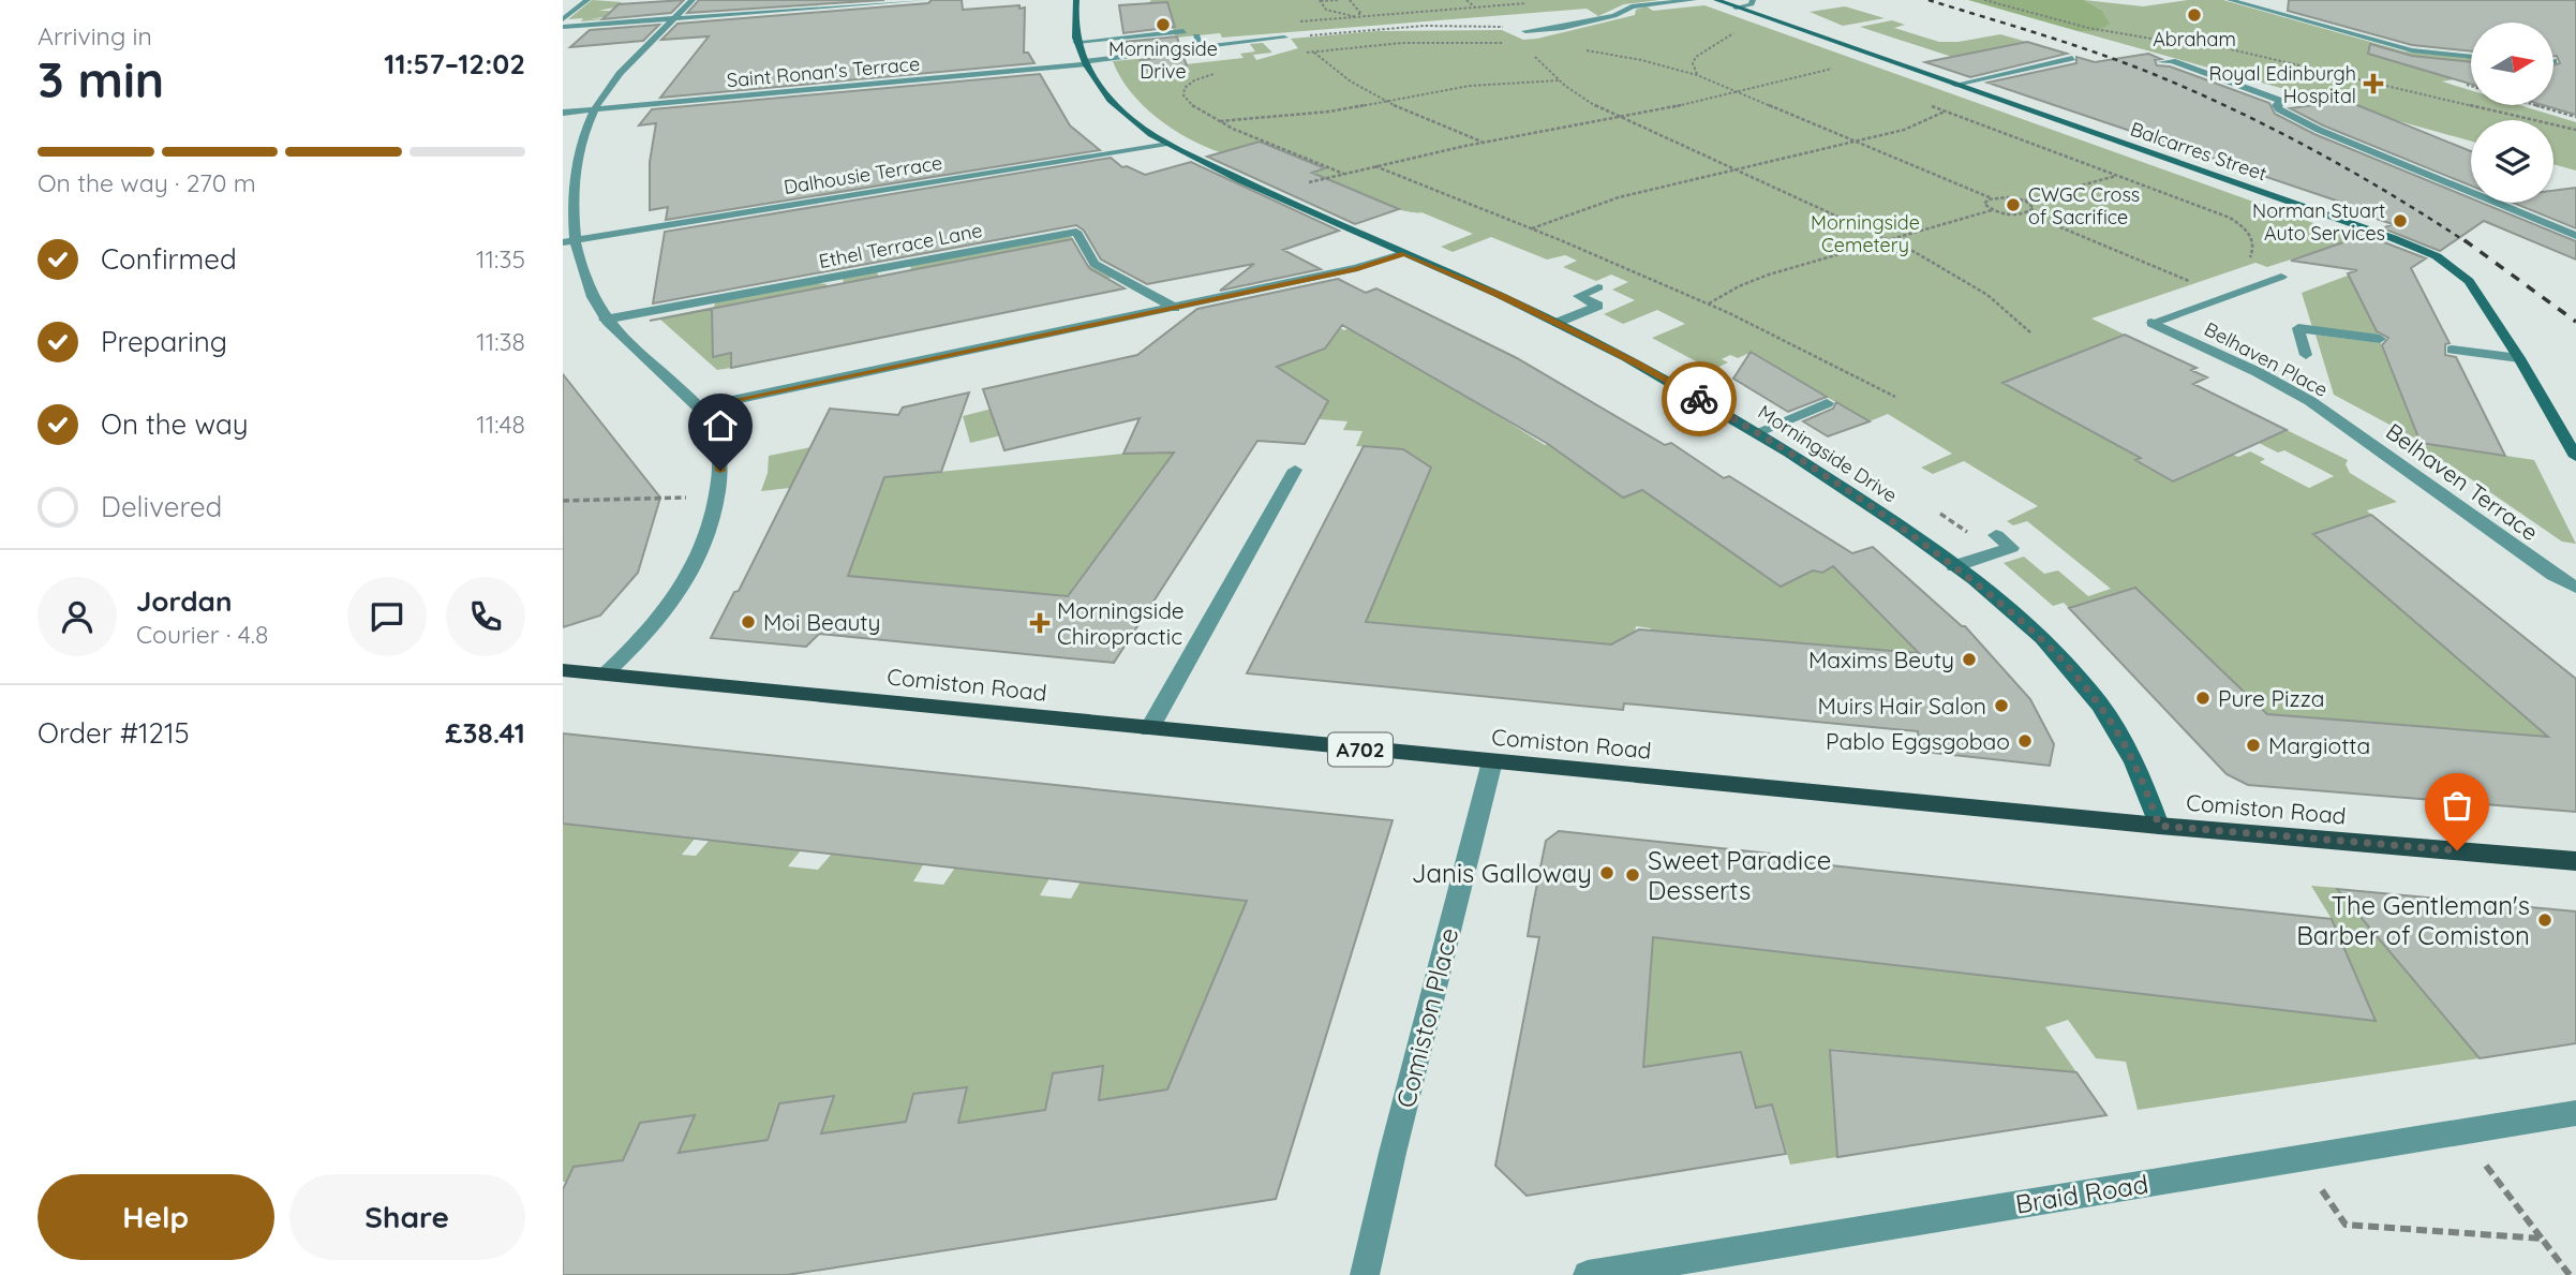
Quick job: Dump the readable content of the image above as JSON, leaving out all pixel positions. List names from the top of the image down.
{
  "streets": {
    "main road": ["Comiston Road", "A702"],
    "street": [
      "Saint Ronan's Terrace",
      "Balcarres Street",
      "Dalhousie Terrace",
      "Ethel Terrace Lane",
      "Belhaven Place",
      "Morningside Drive",
      "Belhaven Terrace",
      "Comiston Place",
      "Braid Road"
    ]
  },
  "crossings": [
    ["Saint Ronan's Terrace", "Morningside Drive"],
    ["Dalhousie Terrace", "Morningside Drive"],
    ["Belhaven Place", "Belhaven Terrace"],
    ["Morningside Drive", "Comiston Road"],
    ["Comiston Road", "Comiston Place"]
  ],
  "parks": ["Morningside Cemetery"],
  "places": {
    "other": [
      "Abraham",
      "Morningside Drive",
      "CWGC Cross of Sacrifice",
      "Norman Stuart Auto Services",
      "Moi Beauty",
      "Maxims Beuty",
      "Pure Pizza",
      "Muirs Hair Salon",
      "Pablo Eggsgobao",
      "Margiotta",
      "Janis Galloway",
      "Sweet Paradice Desserts",
      "The Gentleman's Barber of Comiston"
    ],
    "health": ["Royal Edinburgh Hospital", "Morningside Chiropractic"]
  },
  "north": "right",
  "page": {
    "heading": ["3 min", "Arriving in", "11:57–12:02"],
    "panel": [
      "Jordan",
      "Courier · 4.8",
      "Order #1215",
      "£38.41"
    ],
    "bar": "On the way · 270 m",
    "list": [
      ["Confirmed", "11:35"],
      ["Preparing", "11:38"],
      ["On the way", "11:48"],
      "Delivered"
    ],
    "buttons": ["Help", "Share"]
  }
}
